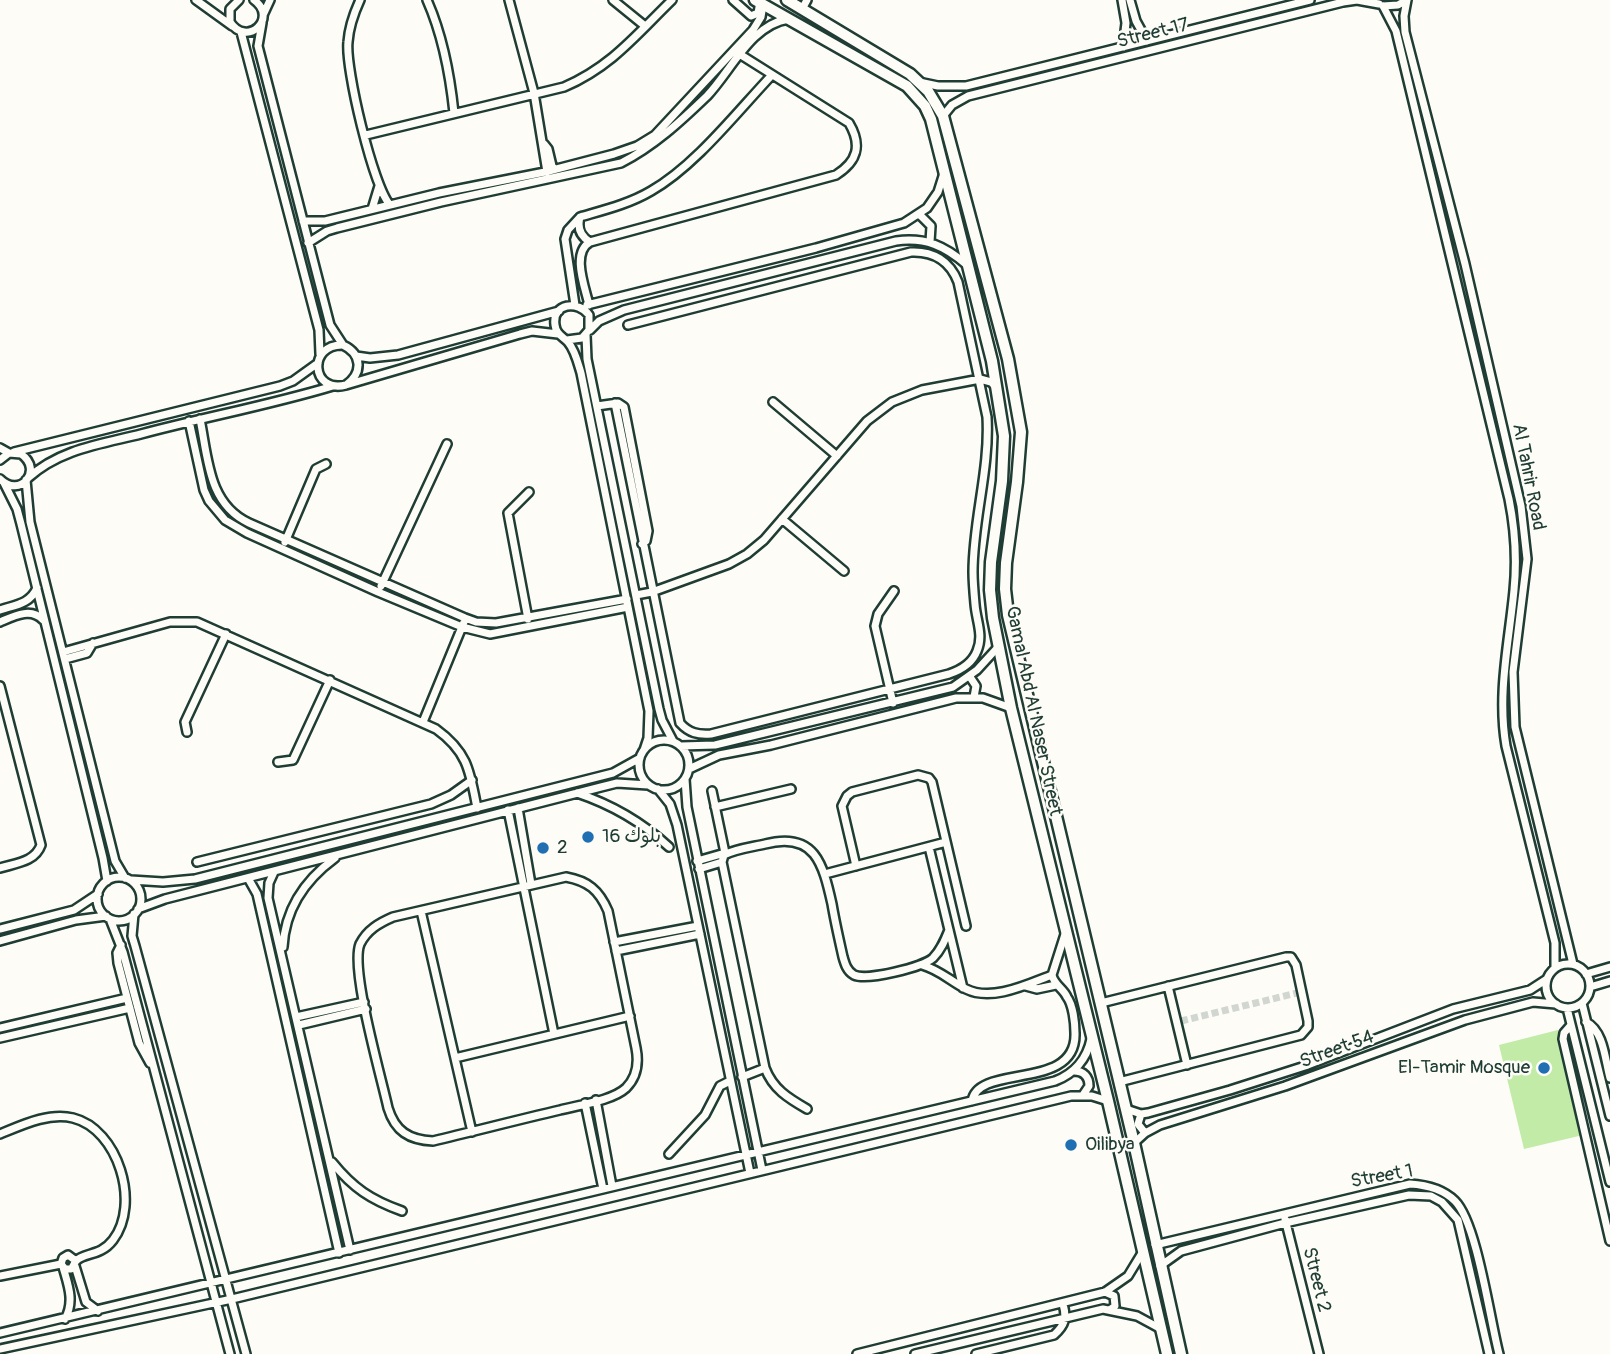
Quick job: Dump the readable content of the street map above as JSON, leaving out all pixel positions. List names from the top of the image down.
{
  "streets": {
    "main road": ["Gamal Abd Al Naser Street"],
    "street": [
      "Street 17",
      "Al Tahrir Road",
      "Street 54",
      "Street 1",
      "Street 2"
    ]
  },
  "crossings": [
    ["Street 17", "Al Tahrir Road"],
    ["Street 17", "Gamal Abd Al Naser Street"],
    ["Al Tahrir Road", "Street 54"],
    ["Gamal Abd Al Naser Street", "Street 54"],
    ["Gamal Abd Al Naser Street", "Street 1"],
    ["Street 1", "Street 2"]
  ],
  "places": [
    "بلوك 16",
    "2",
    "El-Tamir Mosque",
    "Oilibya"
  ]
}
